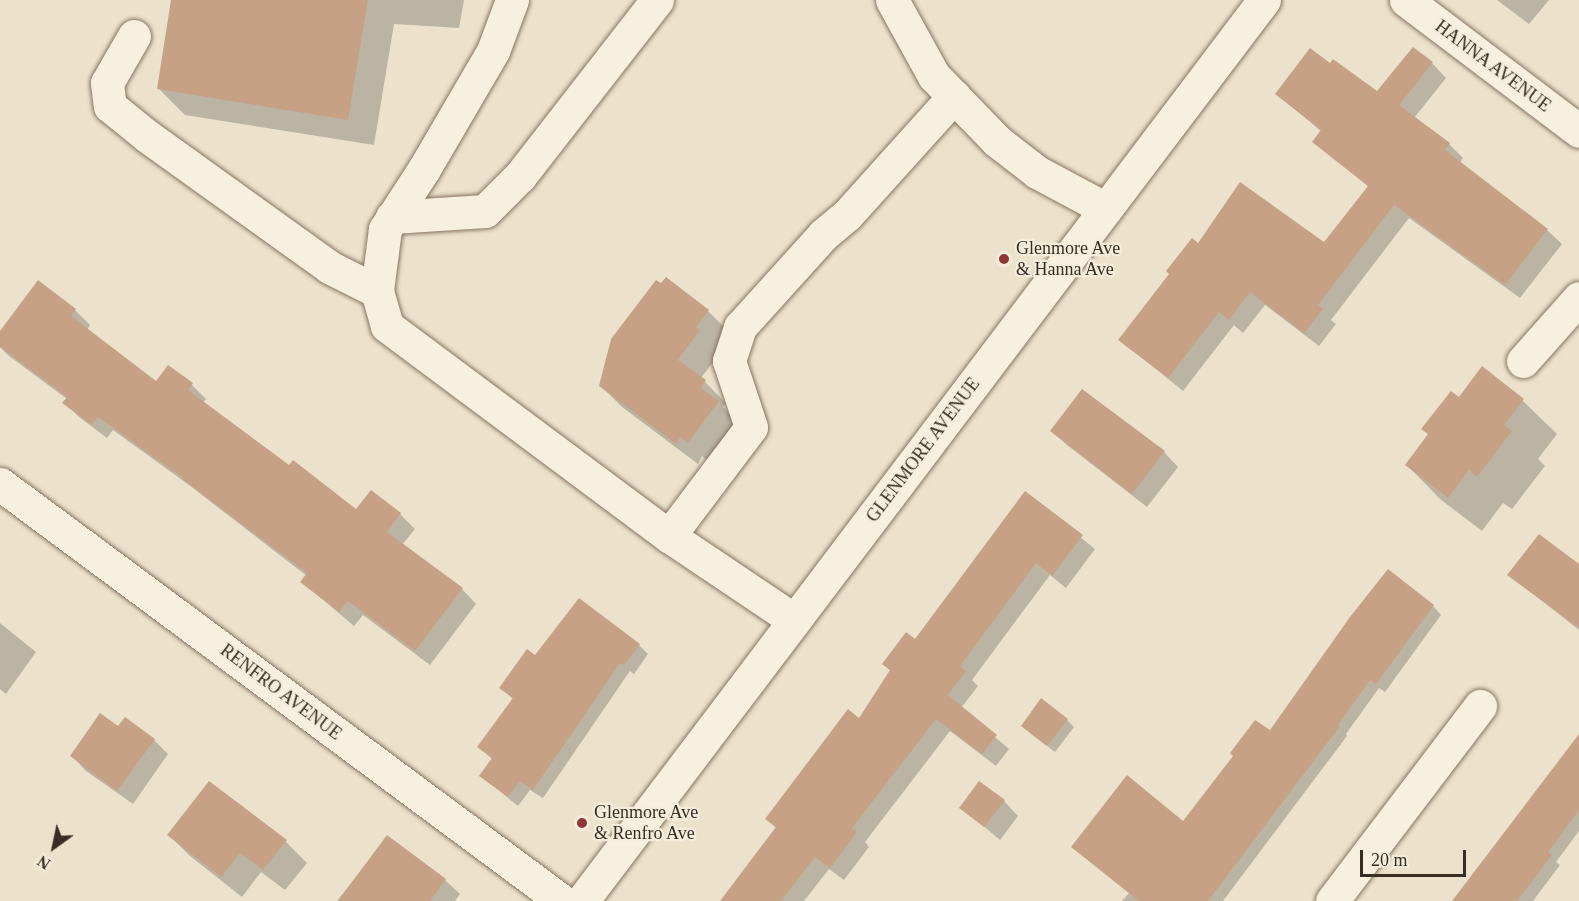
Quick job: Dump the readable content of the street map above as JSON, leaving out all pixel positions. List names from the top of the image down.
{
  "streets": {
    "street": ["HANNA AVENUE", "GLENMORE AVENUE", "RENFRO AVENUE"]
  },
  "places": ["Glenmore Ave & Hanna Ave", "Glenmore Ave & Renfro Ave"],
  "scale_bar": "20 m",
  "north": "bottom left"
}
